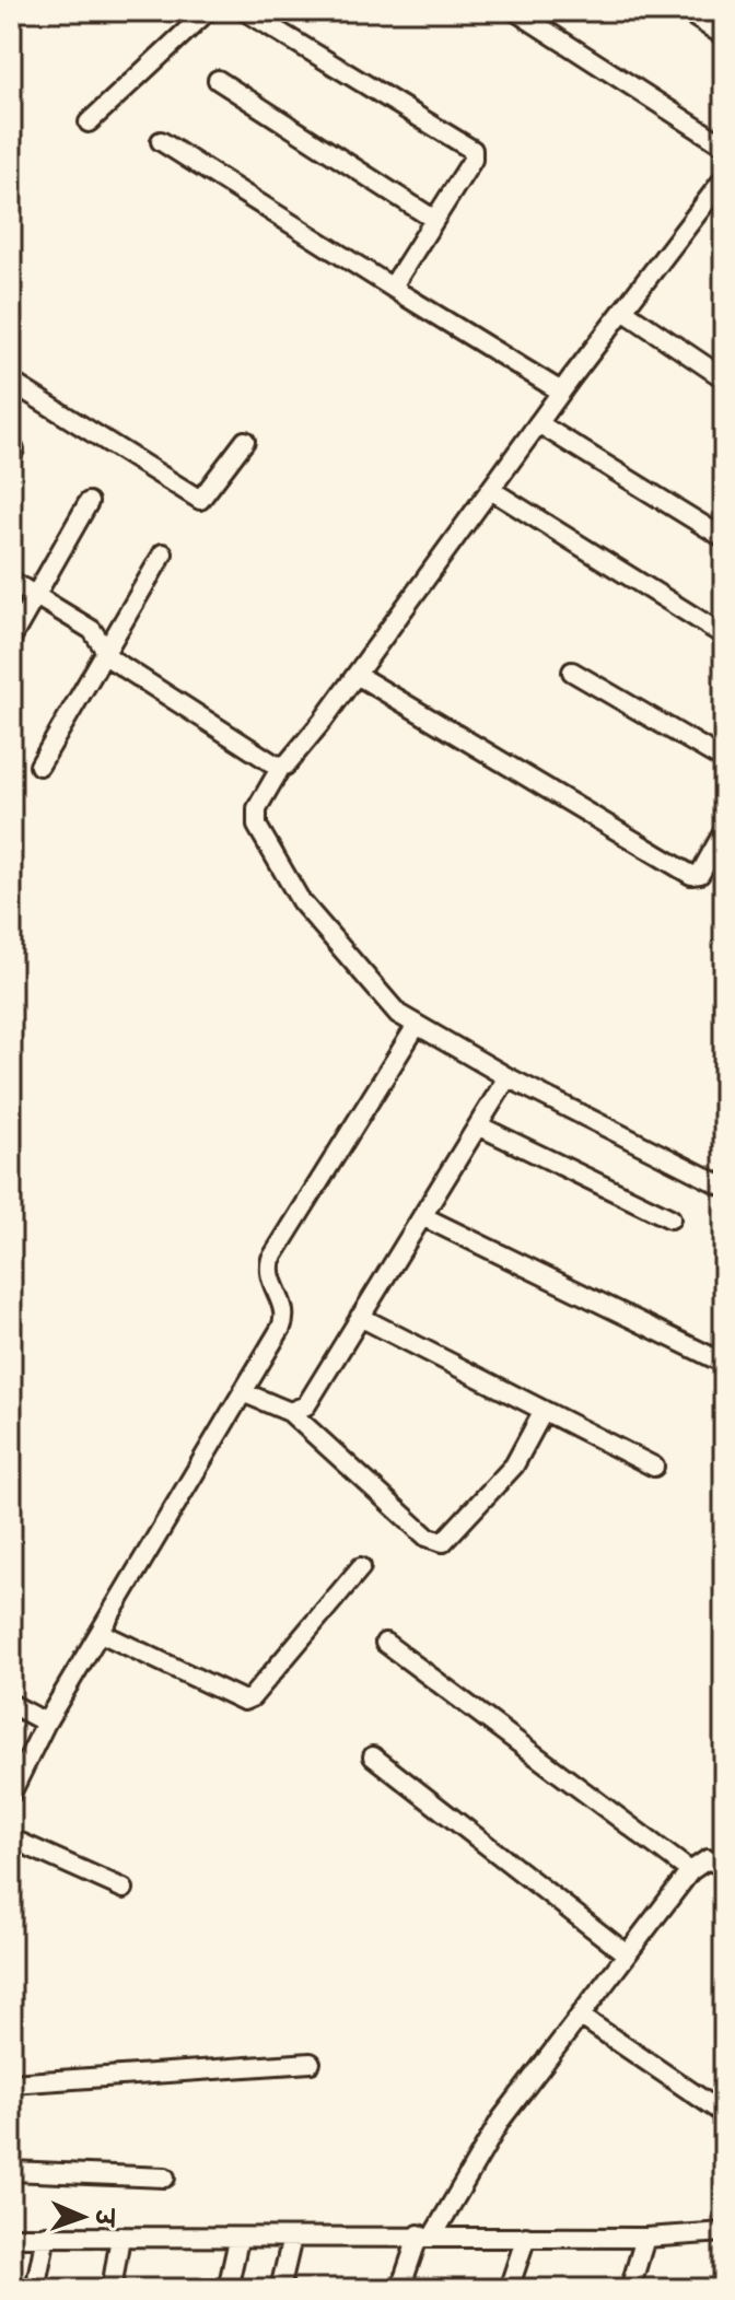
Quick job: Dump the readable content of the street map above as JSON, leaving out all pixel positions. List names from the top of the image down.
{
  "north": "right"
}
